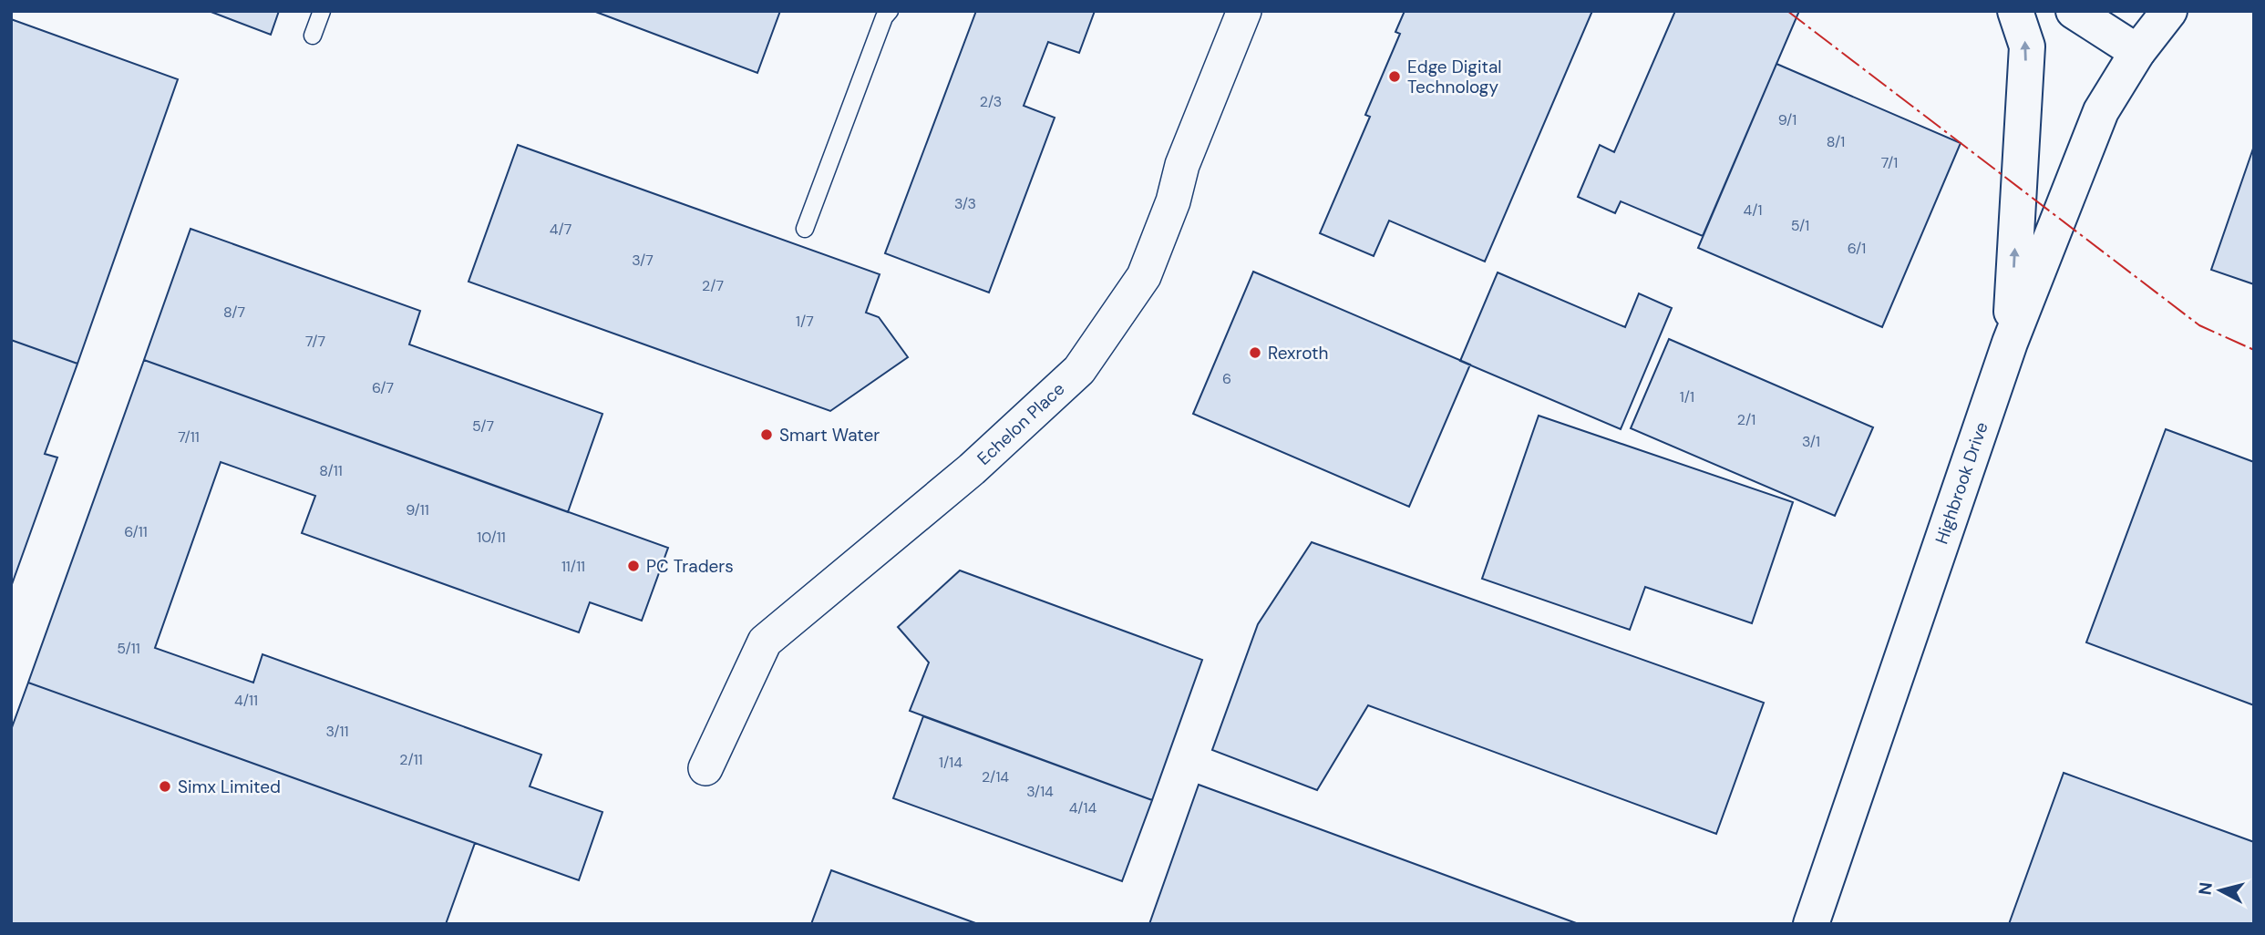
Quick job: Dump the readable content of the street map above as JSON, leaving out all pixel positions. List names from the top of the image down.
{
  "streets": {
    "main road": ["Highbrook Drive"],
    "street": ["Echelon Place"]
  },
  "places": [
    "Edge Digital Technology",
    "Rexroth",
    "Smart Water",
    "PC Traders",
    "Simx Limited"
  ],
  "house_numbers": [
    "2/3",
    "9/1",
    "8/1",
    "7/1",
    "3/3",
    "4/1",
    "5/1",
    "4/7",
    "6/1",
    "3/7",
    "2/7",
    "8/7",
    "1/7",
    "7/7",
    "6",
    "6/7",
    "1/1",
    "2/1",
    "5/7",
    "7/11",
    "3/1",
    "8/11",
    "9/11",
    "6/11",
    "10/11",
    "11/11",
    "5/11",
    "4/11",
    "3/11",
    "2/11",
    "1/14",
    "2/14",
    "3/14",
    "4/14"
  ],
  "north": "left"
}
